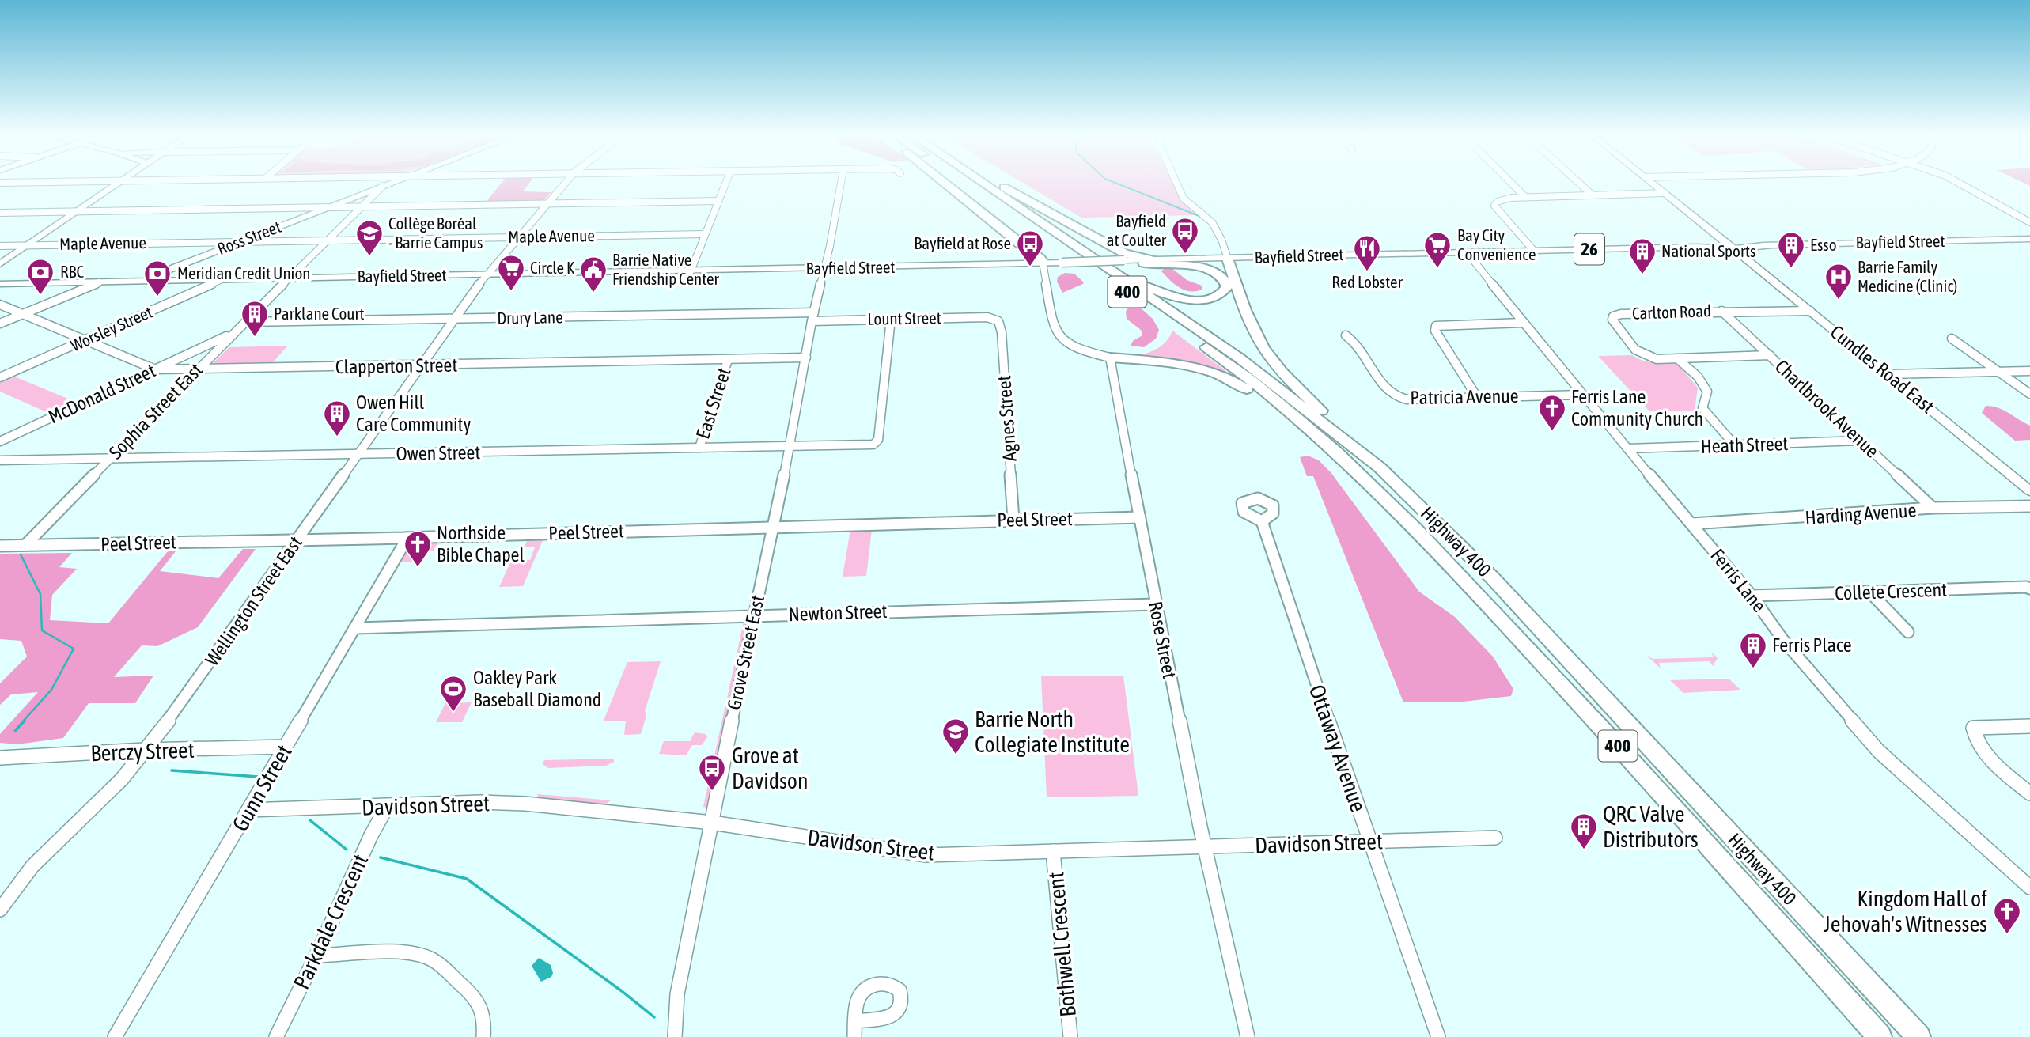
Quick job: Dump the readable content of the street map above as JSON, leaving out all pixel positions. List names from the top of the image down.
{
  "streets": {
    "highway": ["400", "Highway 400"],
    "main road": [
      "Ross Street",
      "Bayfield Street",
      "26",
      "Cundles Road East"
    ],
    "street": [
      "Maple Avenue",
      "Carlton Road",
      "Drury Lane",
      "Lount Street",
      "Worsley Street",
      "Clapperton Street",
      "McDonald Street",
      "Patricia Avenue",
      "East Street",
      "Charlbrook Avenue",
      "Sophia Street East",
      "Agnes Street",
      "Heath Street",
      "Owen Street",
      "Harding Avenue",
      "Peel Street",
      "Ferris Lane",
      "Collete Crescent",
      "Wellington Street East",
      "Newton Street",
      "Rose Street",
      "Grove Street East",
      "Ottaway Avenue",
      "Berczy Street",
      "Gunn Street",
      "Davidson Street",
      "Parkdale Crescent",
      "Bothwell Crescent"
    ]
  },
  "crossings": [
    ["Maple Avenue", "Ross Street"],
    ["Maple Avenue", "Sophia Street East"],
    ["Ross Street", "Bayfield Street"],
    ["Ross Street", "Sophia Street East"],
    ["Bayfield Street", "Worsley Street"],
    ["Bayfield Street", "Cundles Road East"],
    ["Bayfield Street", "Sophia Street East"],
    ["Bayfield Street", "Ferris Lane"],
    ["Bayfield Street", "Wellington Street East"],
    ["Bayfield Street", "Grove Street East"],
    ["Carlton Road", "Cundles Road East"],
    ["Carlton Road", "Charlbrook Avenue"],
    ["Drury Lane", "Sophia Street East"],
    ["Drury Lane", "Wellington Street East"],
    ["Drury Lane", "Grove Street East"],
    ["Lount Street", "Agnes Street"],
    ["Lount Street", "Owen Street"],
    ["Lount Street", "Grove Street East"],
    ["Worsley Street", "Clapperton Street"],
    ["Clapperton Street", "McDonald Street"],
    ["Clapperton Street", "East Street"],
    ["Clapperton Street", "Sophia Street East"],
    ["Clapperton Street", "Wellington Street East"],
    ["Clapperton Street", "Grove Street East"],
    ["McDonald Street", "Sophia Street East"],
    ["Patricia Avenue", "Ferris Lane"],
    ["East Street", "Owen Street"],
    ["Charlbrook Avenue", "Heath Street"],
    ["Charlbrook Avenue", "Harding Avenue"],
    ["Sophia Street East", "Owen Street"],
    ["Sophia Street East", "Peel Street"],
    ["Agnes Street", "Peel Street"],
    ["Heath Street", "Ferris Lane"],
    ["Owen Street", "Wellington Street East"],
    ["Owen Street", "Grove Street East"],
    ["Harding Avenue", "Ferris Lane"],
    ["Peel Street", "Wellington Street East"],
    ["Peel Street", "Rose Street"],
    ["Peel Street", "Grove Street East"],
    ["Peel Street", "Gunn Street"],
    ["Ferris Lane", "Collete Crescent"],
    ["Wellington Street East", "Berczy Street"],
    ["Newton Street", "Rose Street"],
    ["Newton Street", "Grove Street East"],
    ["Newton Street", "Gunn Street"],
    ["Rose Street", "Davidson Street"],
    ["Grove Street East", "Davidson Street"],
    ["Ottaway Avenue", "Davidson Street"],
    ["Berczy Street", "Gunn Street"],
    ["Gunn Street", "Davidson Street"],
    ["Davidson Street", "Parkdale Crescent"],
    ["Davidson Street", "Bothwell Crescent"]
  ],
  "places": {
    "bus stop": ["Bayfield at Coulter", "Bayfield at Rose", "Grove at Davidson"],
    "school or university": ["Collège Boréal - Barrie Campus", "Barrie North Collegiate Institute"],
    "supermarket": ["Bay City Convenience", "Circle K"],
    "building": [
      "Esso",
      "National Sports",
      "Parklane Court",
      "Owen Hill Care Community",
      "Ferris Place",
      "QRC Valve Distributors"
    ],
    "restaurant": ["Red Lobster"],
    "public building": ["Barrie Native Friendship Center"],
    "bank": ["RBC", "Meridian Credit Union"],
    "hospital": ["Barrie Family Medicine (Clinic)"],
    "church": ["Ferris Lane Community Church", "Northside Bible Chapel", "Kingdom Hall of Jehovah's Witnesses"],
    "sports": ["Oakley Park Baseball Diamond"]
  }
}
